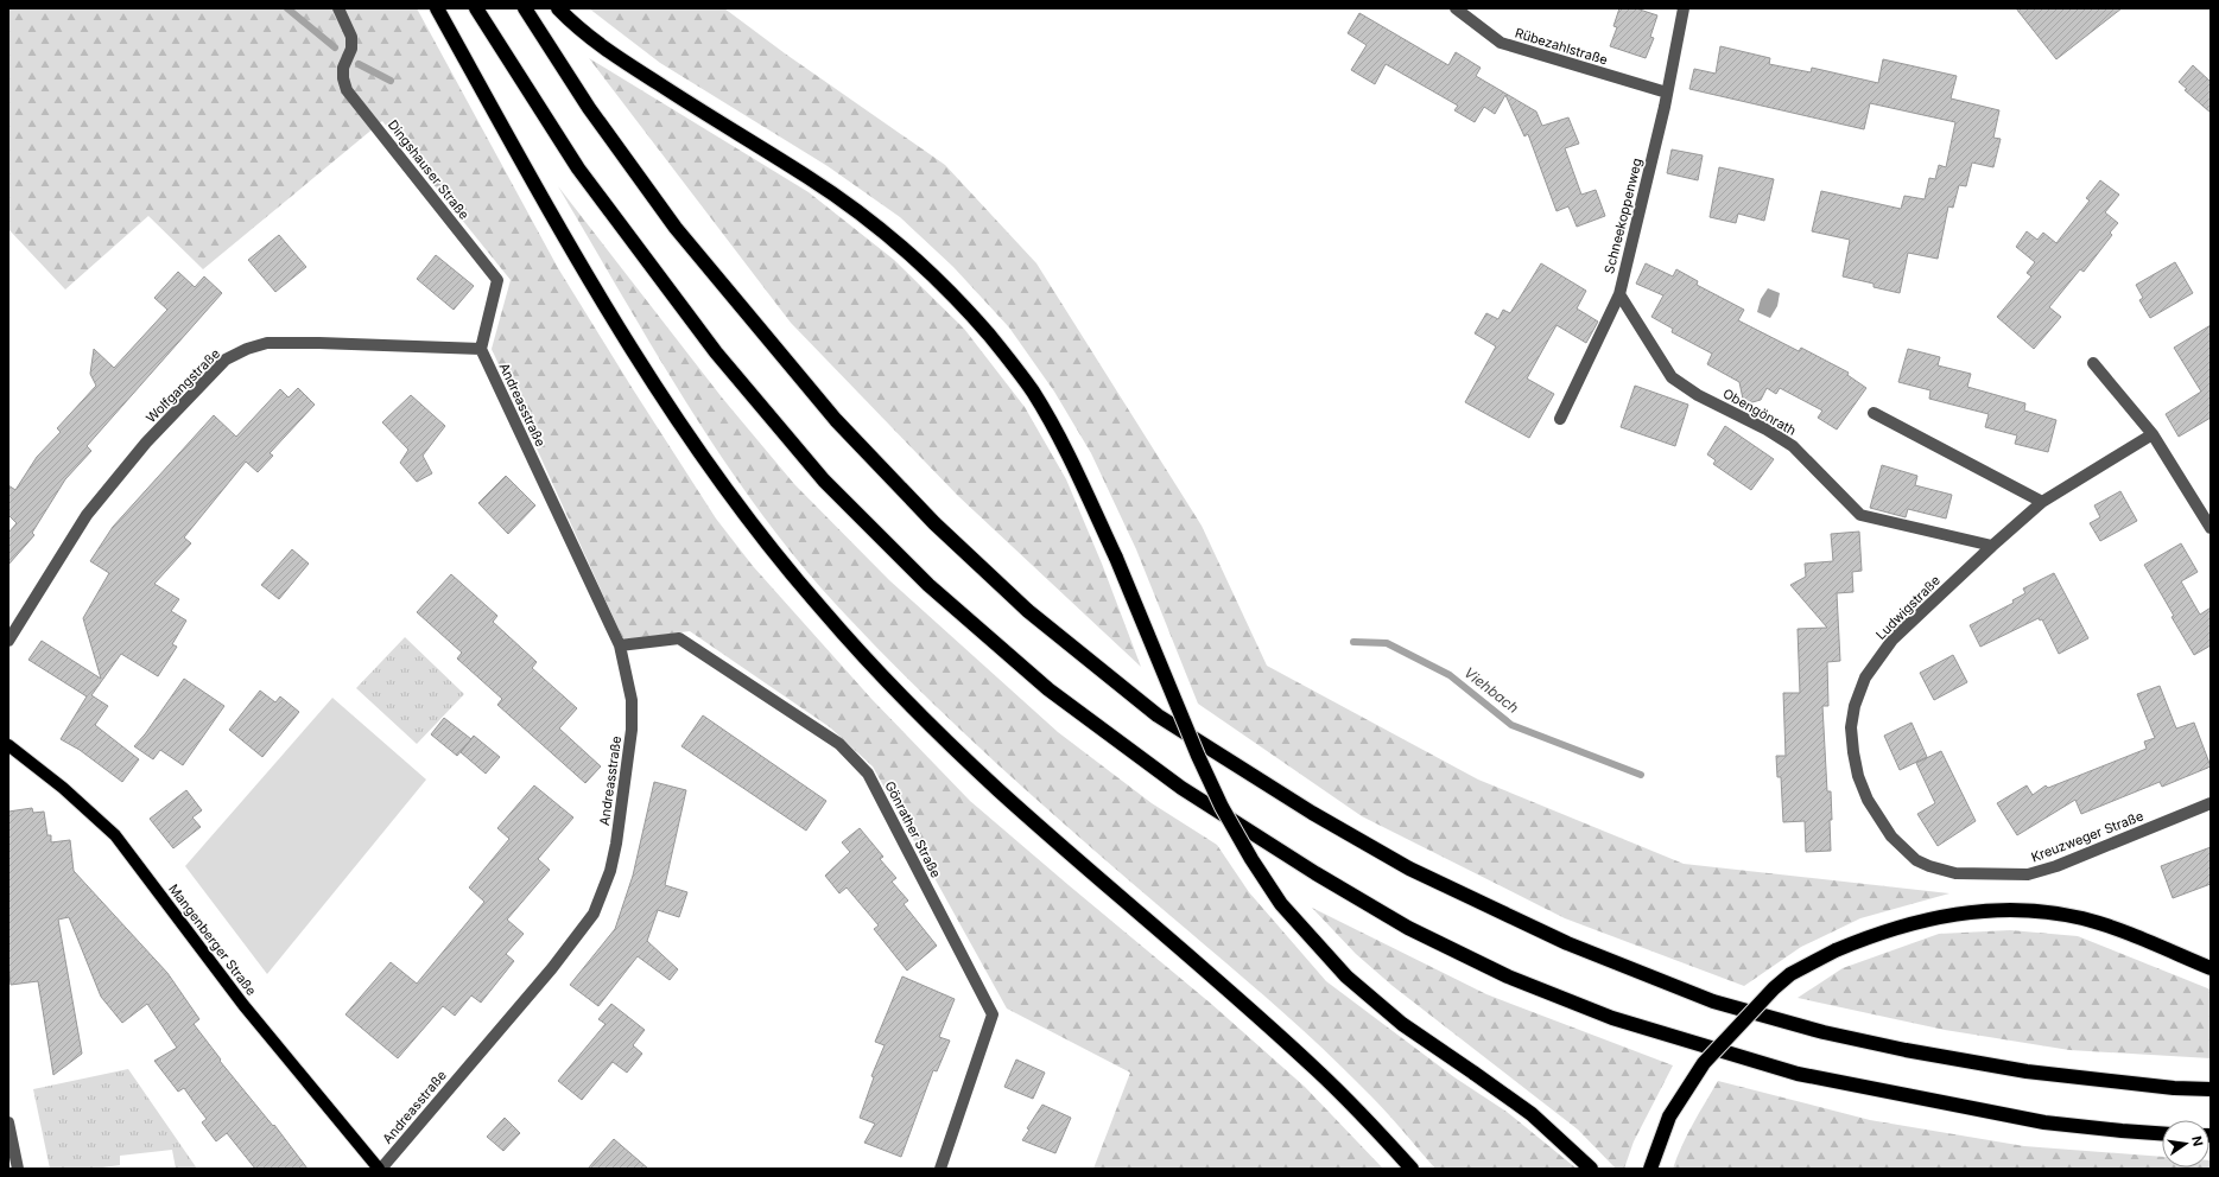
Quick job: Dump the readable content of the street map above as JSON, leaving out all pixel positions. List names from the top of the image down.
{
  "streets": {
    "main road": ["Mangenberger Straße"],
    "street": [
      "Rübezahlstraße",
      "Dingshauser Straße",
      "Schneekoppenweg",
      "Wolfgangstraße",
      "Andreasstraße",
      "Obengönrath",
      "Ludwigstraße",
      "Gönrather Straße",
      "Kreuzweger Straße"
    ]
  },
  "crossings": [
    ["Rübezahlstraße", "Schneekoppenweg"],
    ["Dingshauser Straße", "Wolfgangstraße"],
    ["Dingshauser Straße", "Andreasstraße"],
    ["Schneekoppenweg", "Obengönrath"],
    ["Wolfgangstraße", "Andreasstraße"],
    ["Andreasstraße", "Gönrather Straße"],
    ["Andreasstraße", "Mangenberger Straße"],
    ["Obengönrath", "Ludwigstraße"],
    ["Ludwigstraße", "Kreuzweger Straße"]
  ],
  "water": ["Viehbach"],
  "north": "right"
}
